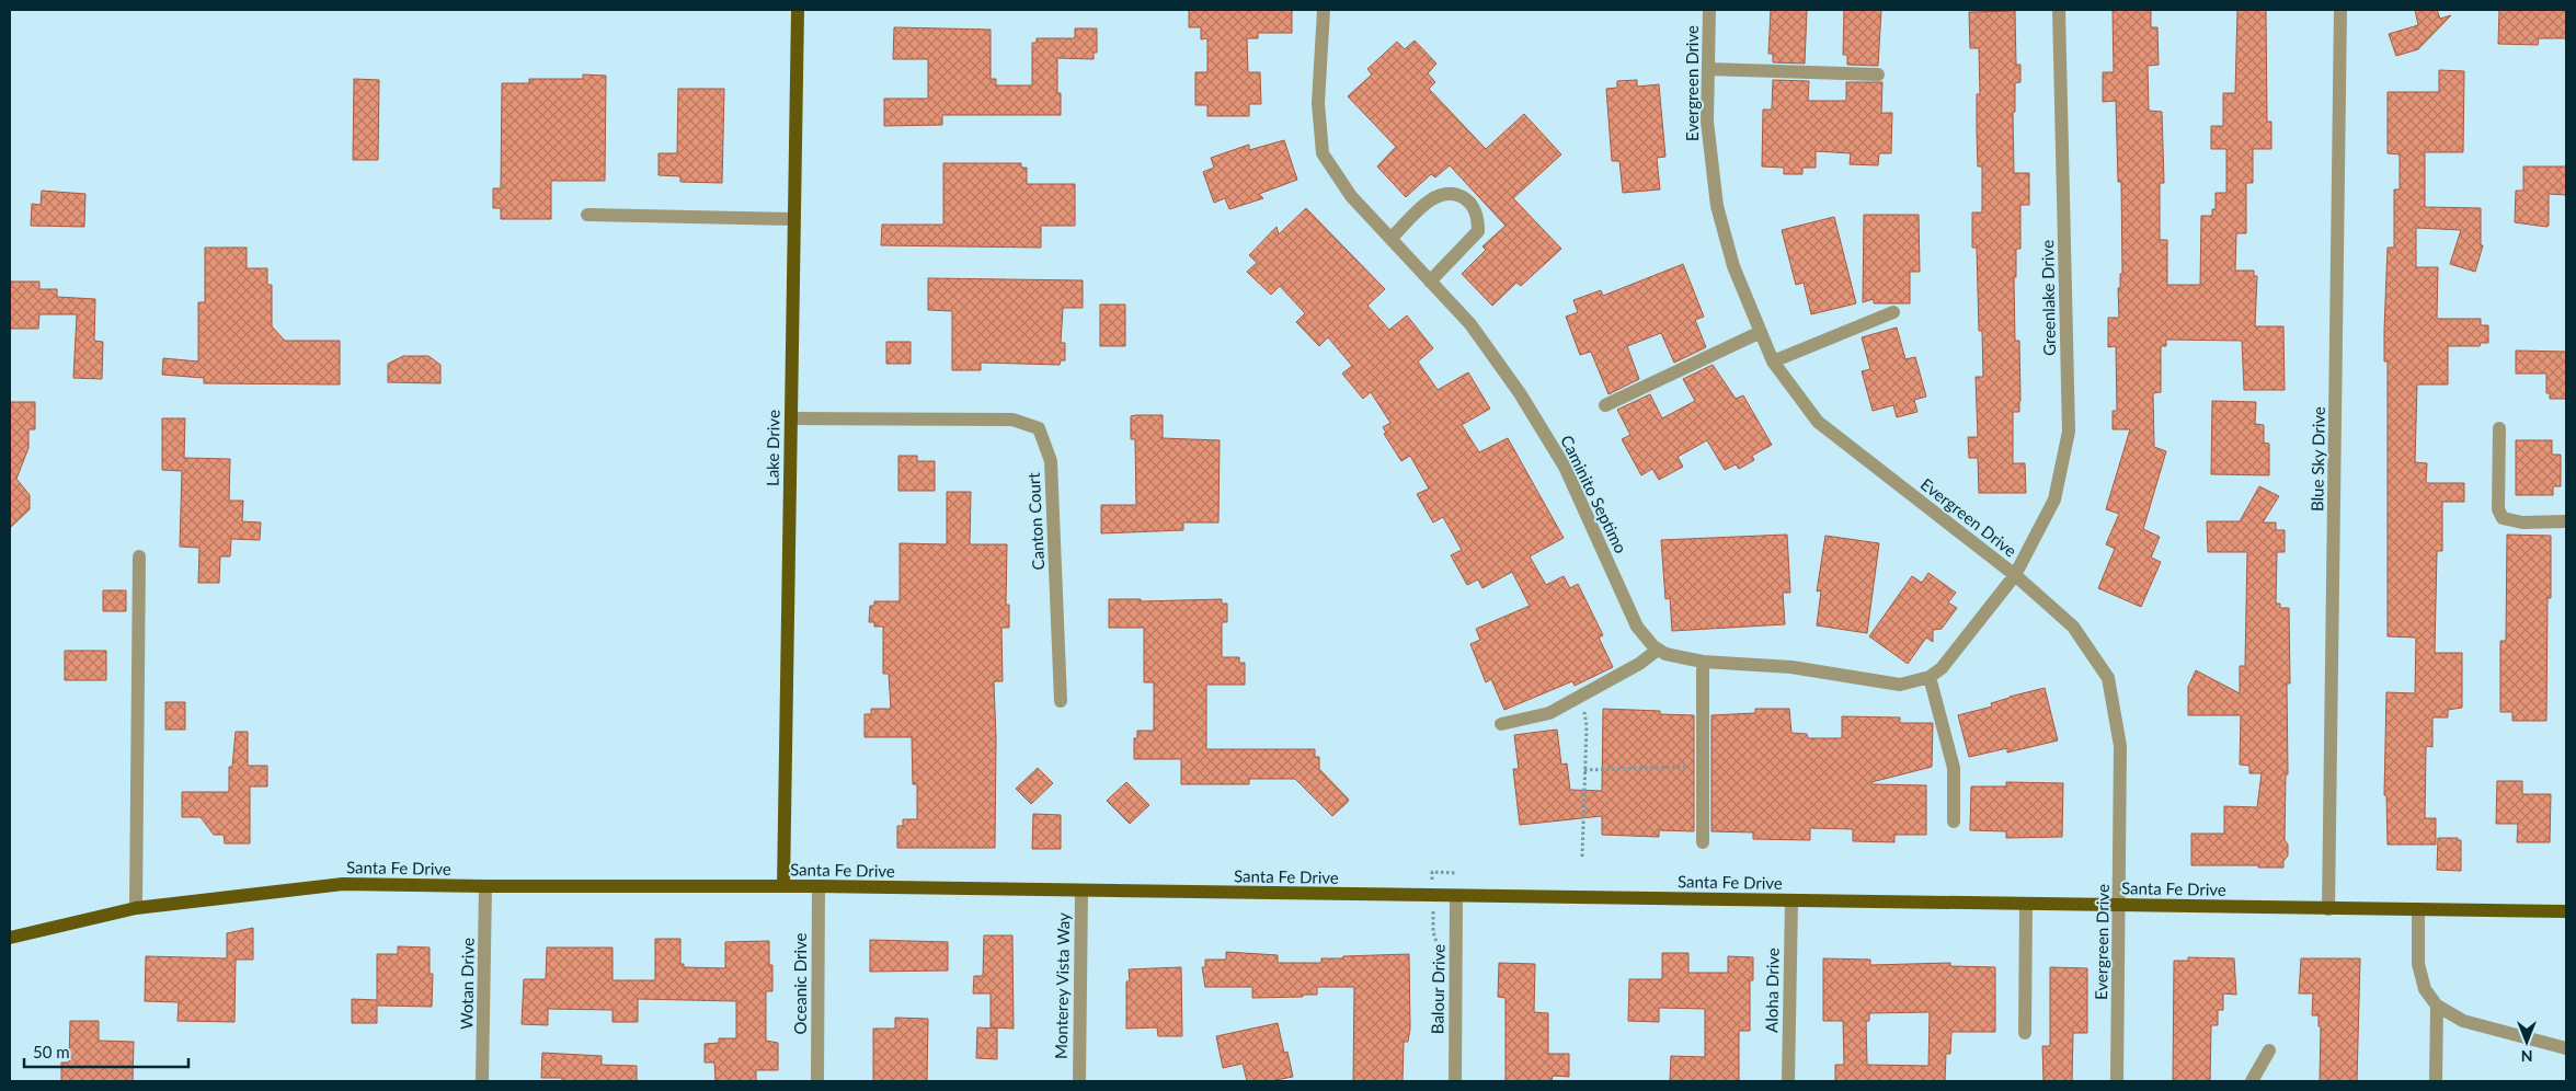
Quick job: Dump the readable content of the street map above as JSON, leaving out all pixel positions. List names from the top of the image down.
{
  "streets": {
    "main road": ["Lake Drive", "Santa Fe Drive"],
    "street": [
      "Evergreen Drive",
      "Greenlake Drive",
      "Blue Sky Drive",
      "Caminito Septimo",
      "Canton Court",
      "Wotan Drive",
      "Oceanic Drive",
      "Monterey Vista Way",
      "Balour Drive",
      "Aloha Drive"
    ]
  },
  "crossings": [
    ["Evergreen Drive", "Greenlake Drive"],
    ["Evergreen Drive", "Santa Fe Drive"],
    ["Lake Drive", "Canton Court"],
    ["Lake Drive", "Santa Fe Drive"],
    ["Blue Sky Drive", "Santa Fe Drive"],
    ["Santa Fe Drive", "Wotan Drive"],
    ["Santa Fe Drive", "Oceanic Drive"],
    ["Santa Fe Drive", "Monterey Vista Way"],
    ["Santa Fe Drive", "Balour Drive"],
    ["Santa Fe Drive", "Aloha Drive"]
  ],
  "scale_bar": "50 m",
  "north": "bottom"
}
